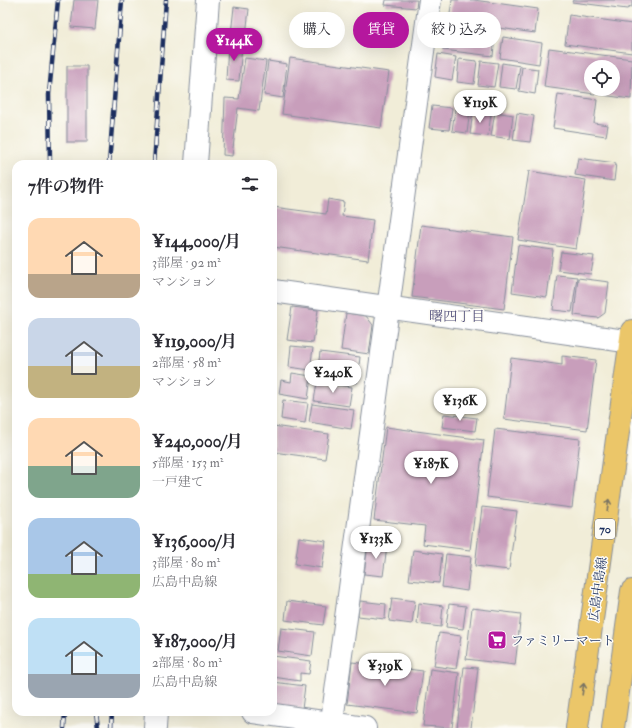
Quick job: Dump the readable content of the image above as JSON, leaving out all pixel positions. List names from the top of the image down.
{
  "streets": {
    "main road": ["70", "広島中島線"]
  },
  "districts": ["曙四丁目"],
  "places": {
    "supermarket": ["ファミリーマート"]
  },
  "page": {
    "chip": ["購入", "賃貸", "絞り込み"],
    "price": [
      "¥144K",
      "¥119K",
      "¥240K",
      "¥136K",
      "¥187K",
      "¥133K",
      "¥319K"
    ],
    "heading": "7件の物件",
    "list": [
      {
        "name": "¥144,000/月",
        "note": "3部屋 · 92 m² · マンション"
      },
      {
        "name": "¥119,000/月",
        "note": "2部屋 · 58 m² · マンション"
      },
      {
        "name": "¥240,000/月",
        "note": "5部屋 · 153 m² · 一戸建て"
      },
      {
        "name": "¥136,000/月",
        "note": "3部屋 · 80 m² · 広島中島線"
      },
      {
        "name": "¥187,000/月",
        "note": "2部屋 · 80 m² · 広島中島線"
      }
    ]
  }
}
